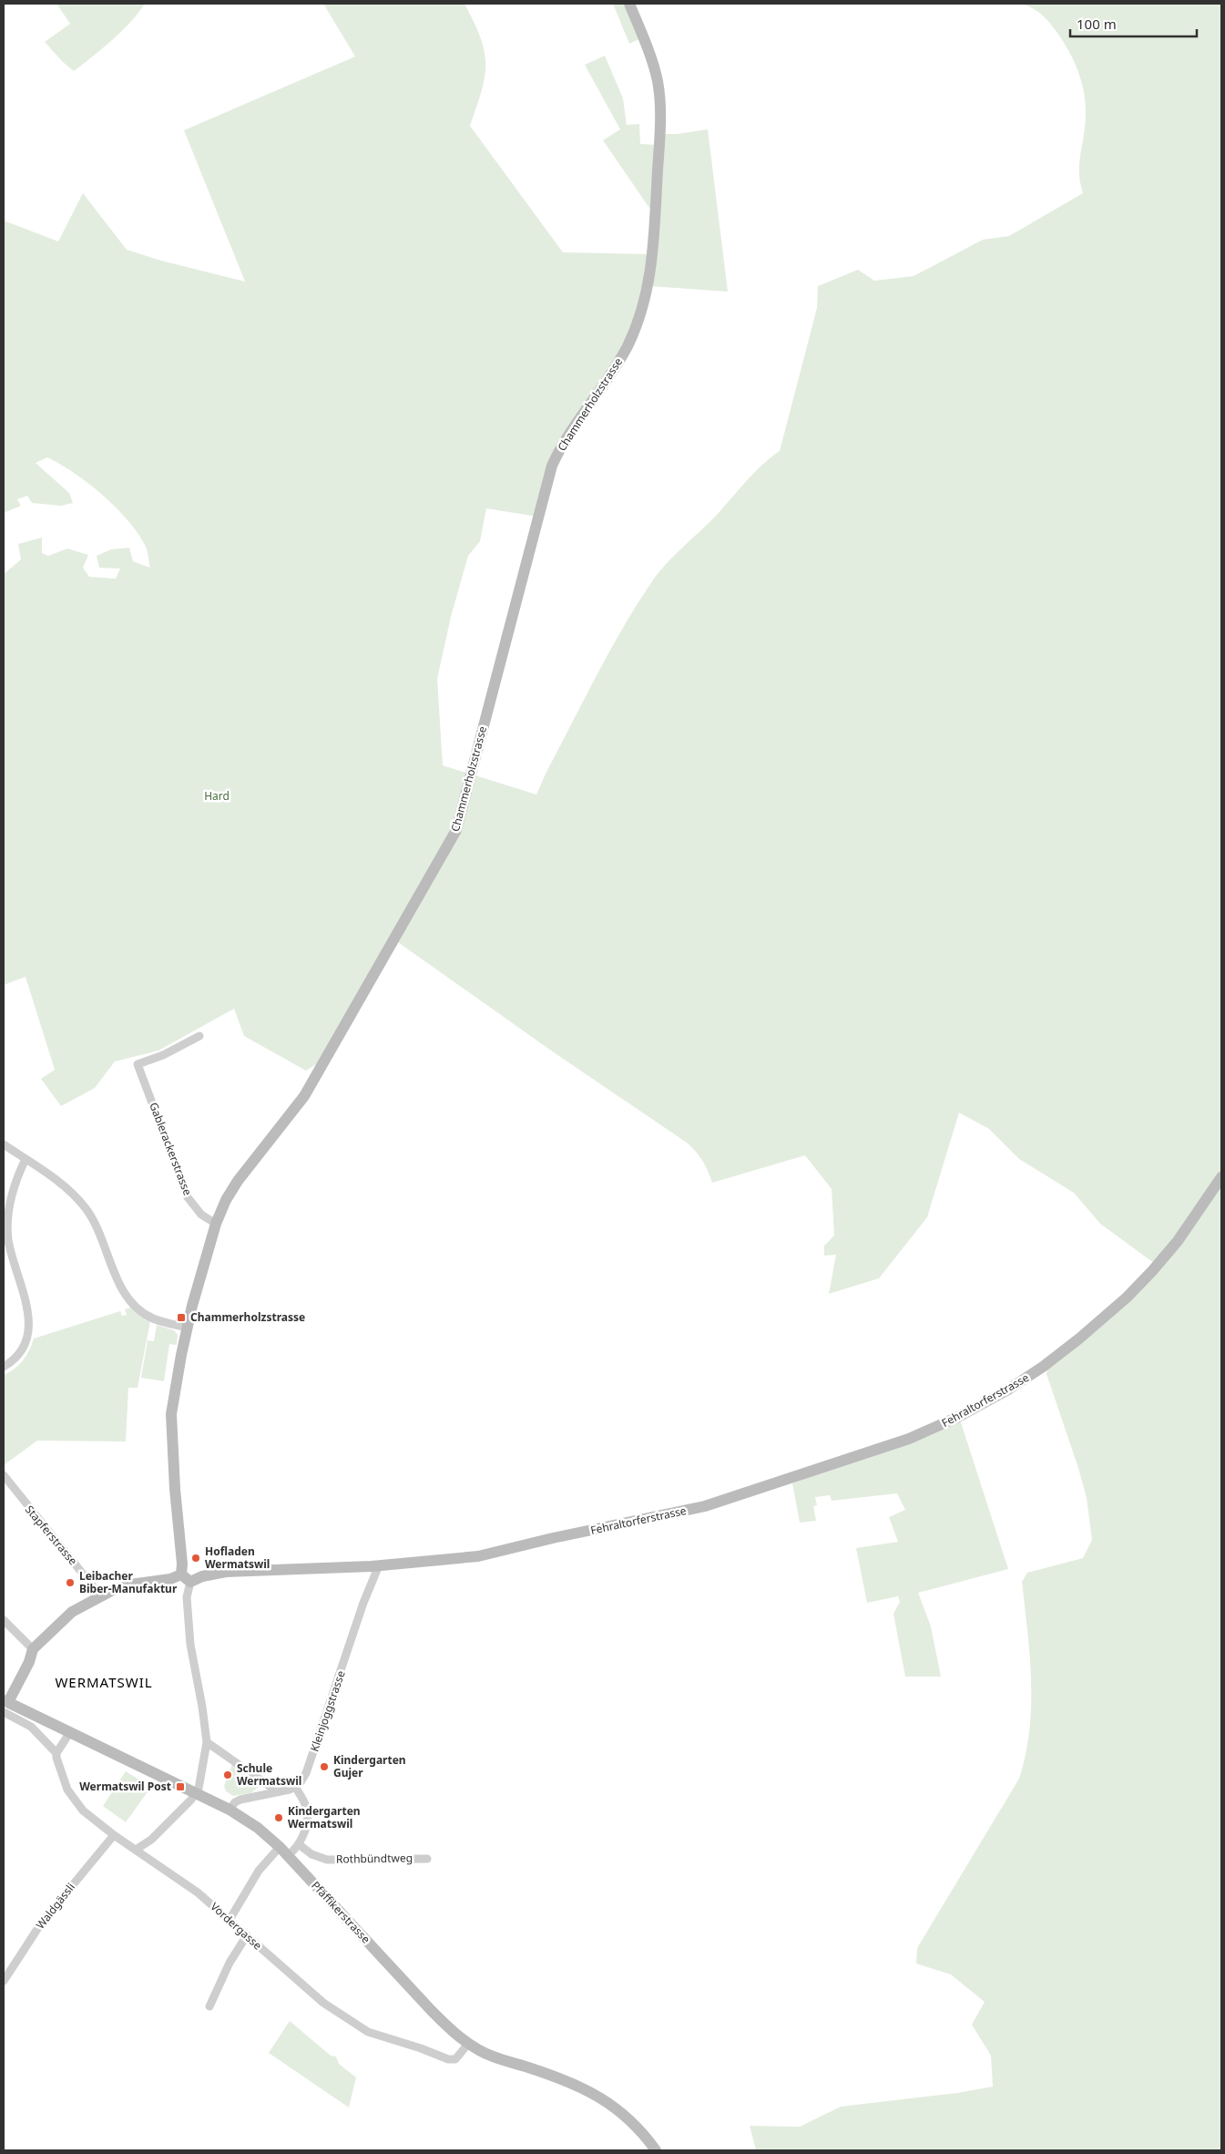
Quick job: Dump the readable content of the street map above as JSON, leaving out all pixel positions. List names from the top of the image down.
{
  "streets": {
    "street": [
      "Chammerholzstrasse",
      "Gablerackerstrasse",
      "Fehraltorferstrasse",
      "Stapferstrasse",
      "Kleinjoggstrasse",
      "Rothbündtweg",
      "Waldgässli",
      "Pfäffikerstrasse",
      "Vordergasse"
    ]
  },
  "crossings": [
    ["Chammerholzstrasse", "Gablerackerstrasse"],
    ["Fehraltorferstrasse", "Kleinjoggstrasse"],
    ["Waldgässli", "Vordergasse"],
    ["Pfäffikerstrasse", "Vordergasse"]
  ],
  "districts": ["WERMATSWIL"],
  "parks": ["Hard"],
  "places": {
    "transit": ["Chammerholzstrasse", "Wermatswil Post"],
    "other": [
      "Hofladen Wermatswil",
      "Leibacher Biber-Manufaktur",
      "Kindergarten Gujer",
      "Schule Wermatswil",
      "Kindergarten Wermatswil"
    ]
  },
  "scale_bar": "100 m"
}
